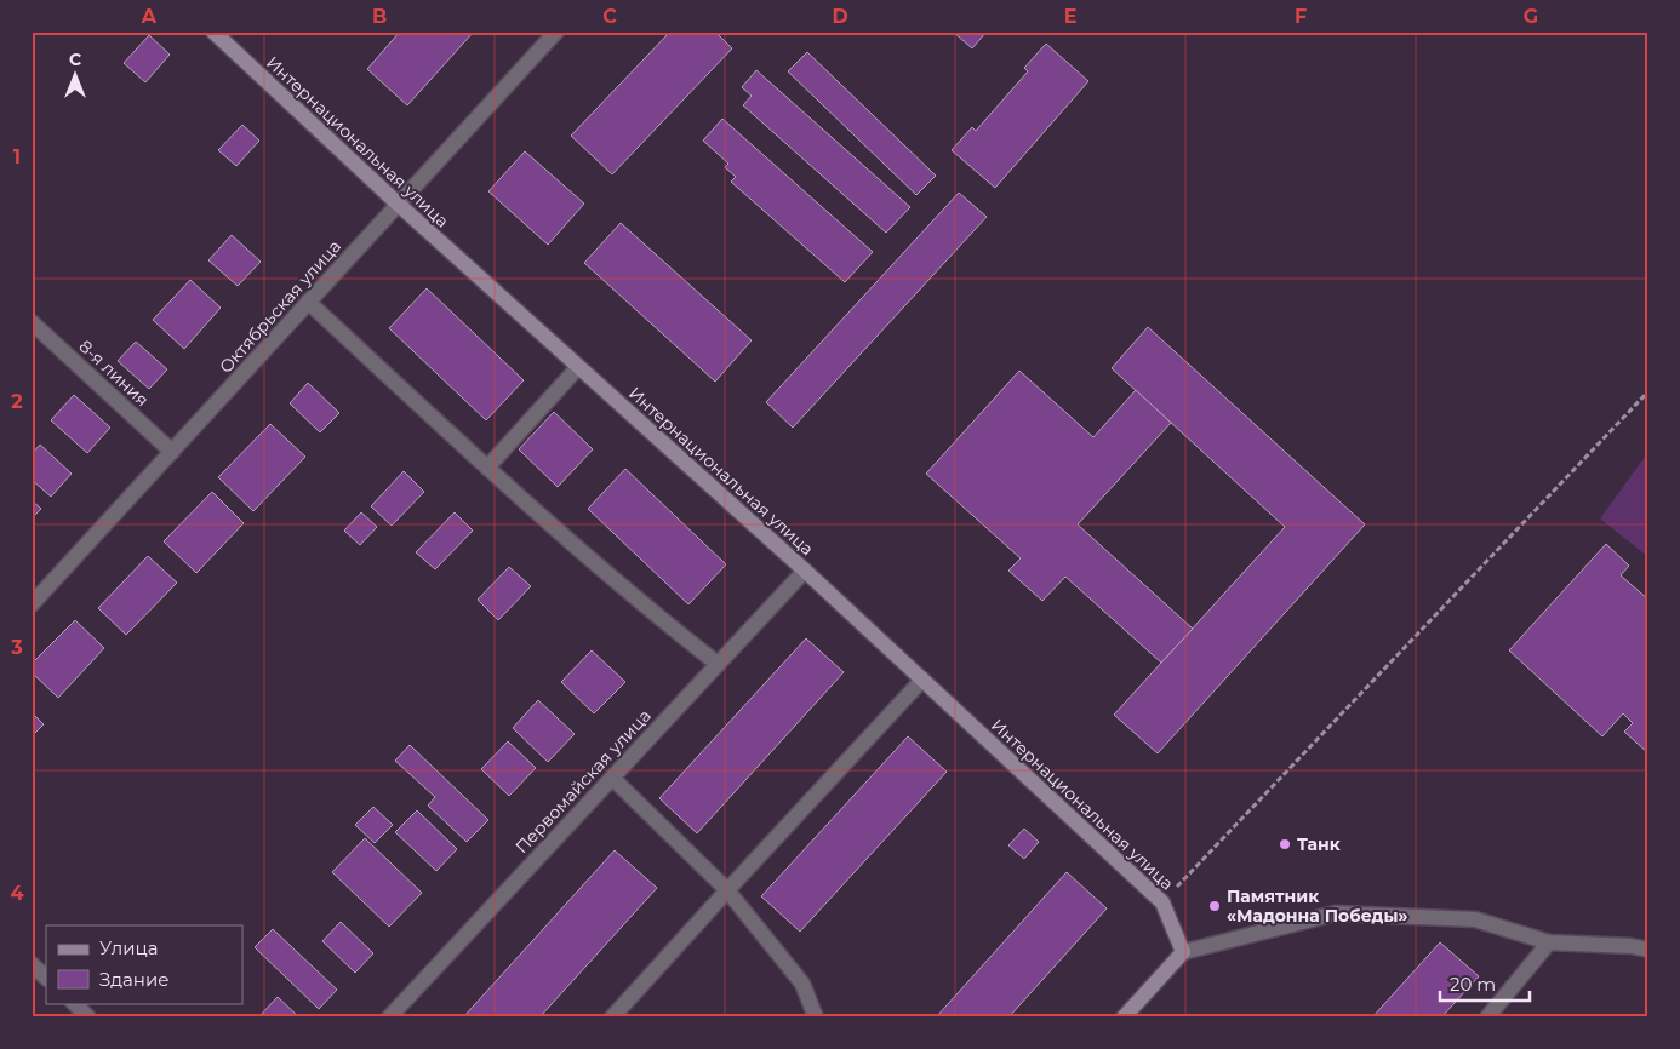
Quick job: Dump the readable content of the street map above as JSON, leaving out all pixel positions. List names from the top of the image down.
{
  "streets": {
    "street": [
      "Интернациональная улица",
      "Октябрьская улица",
      "8-я линия",
      "Первомайская улица"
    ]
  },
  "crossings": [
    ["Интернациональная улица", "Октябрьская улица"],
    ["Интернациональная улица", "Первомайская улица"],
    ["Октябрьская улица", "8-я линия"]
  ],
  "places": ["Танк", "Памятник «Мадонна Победы»"],
  "legend": ["Улица", "Здание"],
  "scale_bar": "20 m",
  "north": "top",
  "grid": {
    "columns": [
      "A",
      "B",
      "C",
      "D",
      "E",
      "F",
      "G"
    ],
    "rows": [
      "1",
      "2",
      "3",
      "4"
    ]
  }
}
